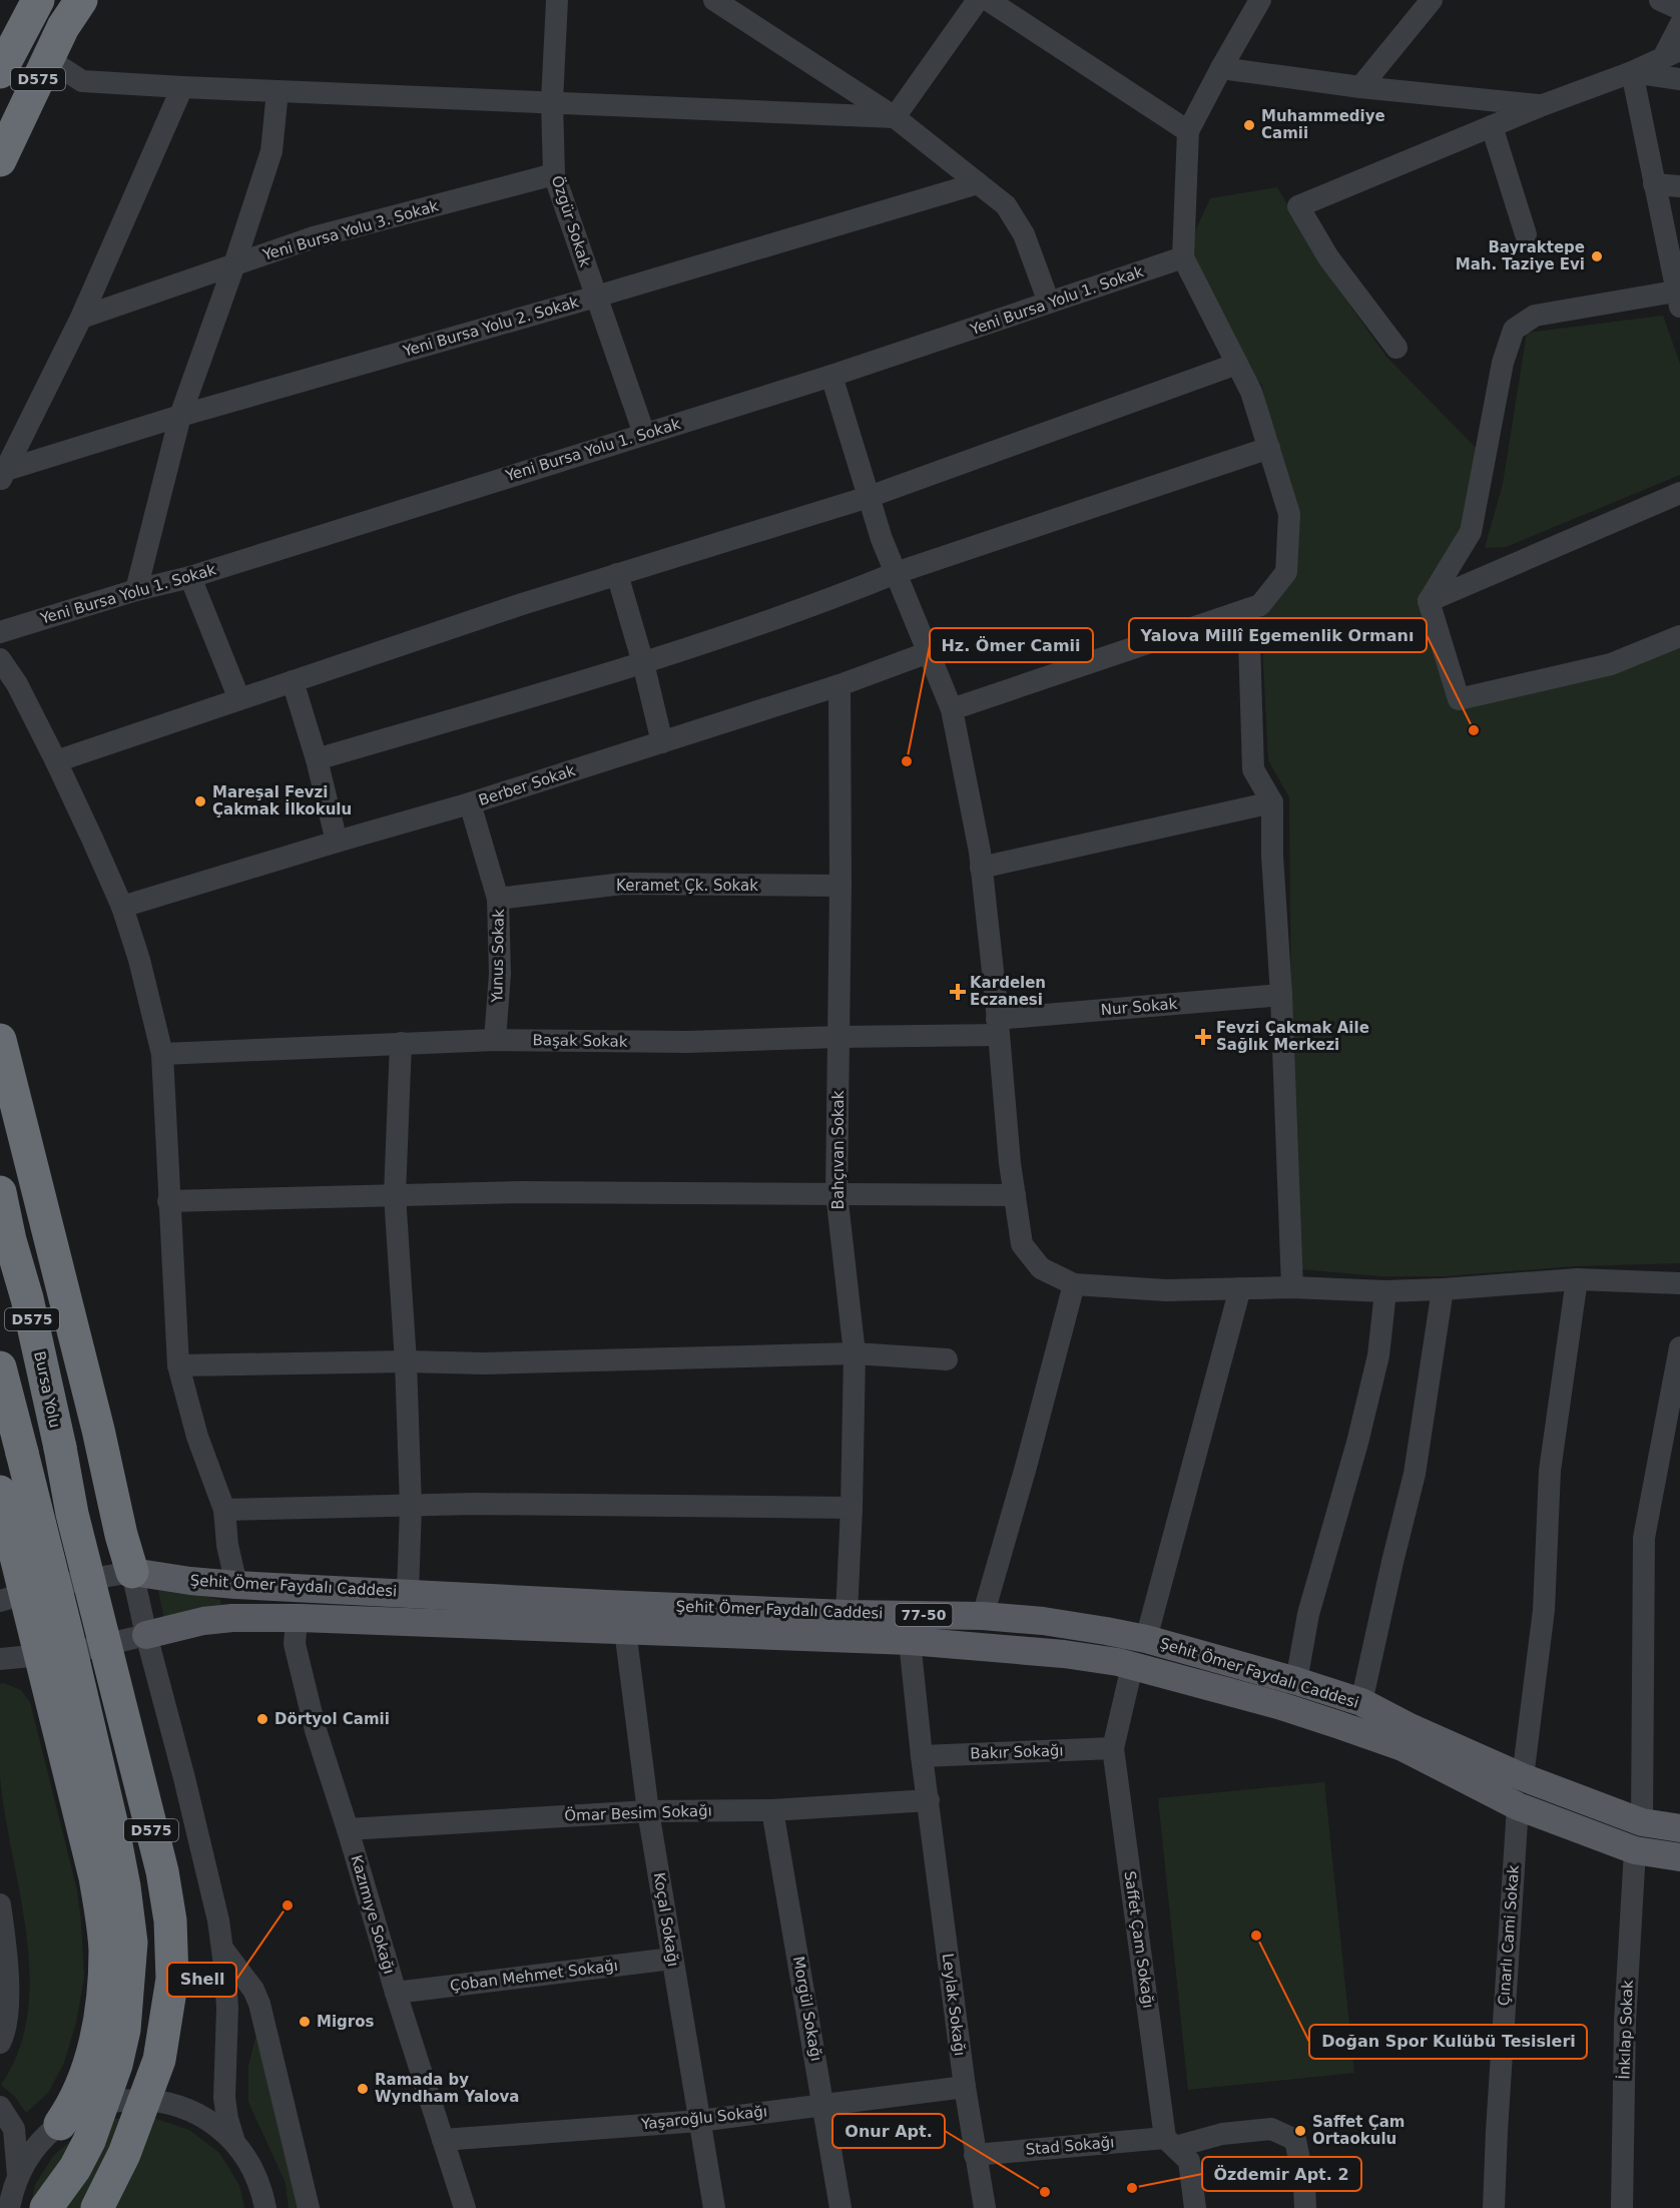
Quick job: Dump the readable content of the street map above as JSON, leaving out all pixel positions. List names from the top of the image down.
{
  "streets": {
    "highway": ["D575", "Bursa Yolu"],
    "main road": ["Şehit Ömer Faydalı Caddesi", "77-50"],
    "street": [
      "Özgür Sokak",
      "Yeni Bursa Yolu 3. Sokak",
      "Yeni Bursa Yolu 1. Sokak",
      "Yeni Bursa Yolu 2. Sokak",
      "Berber Sokak",
      "Keramet Çk. Sokak",
      "Yunus Sokak",
      "Nur Sokak",
      "Başak Sokak",
      "Bahçıvan Sokak",
      "Bakır Sokağı",
      "Ömar Besim Sokağı",
      "Kazımıye Sokağı",
      "Koçal Sokağı",
      "Çınarlı Cami Sokak",
      "Saffet Çam Sokağı",
      "Çoban Mehmet Sokağı",
      "Leylak Sokağı",
      "Morgül Sokağı",
      "İnkılap Sokak",
      "Yaşaroğlu Sokağı",
      "Stad Sokağı"
    ]
  },
  "crossings": [
    ["Özgür Sokak", "Yeni Bursa Yolu 3. Sokak"],
    ["Özgür Sokak", "Yeni Bursa Yolu 1. Sokak"],
    ["Özgür Sokak", "Yeni Bursa Yolu 2. Sokak"],
    ["Berber Sokak", "Yunus Sokak"],
    ["Berber Sokak", "Bahçıvan Sokak"],
    ["Keramet Çk. Sokak", "Yunus Sokak"],
    ["Keramet Çk. Sokak", "Bahçıvan Sokak"],
    ["Yunus Sokak", "Başak Sokak"],
    ["Nur Sokak", "Başak Sokak"],
    ["Başak Sokak", "Bahçıvan Sokak"],
    ["Bahçıvan Sokak", "Şehit Ömer Faydalı Caddesi"],
    ["Şehit Ömer Faydalı Caddesi", "Kazımıye Sokağı"],
    ["Şehit Ömer Faydalı Caddesi", "Koçal Sokağı"],
    ["Şehit Ömer Faydalı Caddesi", "Çınarlı Cami Sokak"],
    ["Şehit Ömer Faydalı Caddesi", "Saffet Çam Sokağı"],
    ["Şehit Ömer Faydalı Caddesi", "Leylak Sokağı"],
    ["Şehit Ömer Faydalı Caddesi", "İnkılap Sokak"],
    ["Bakır Sokağı", "Saffet Çam Sokağı"],
    ["Bakır Sokağı", "Leylak Sokağı"],
    ["Ömar Besim Sokağı", "Kazımıye Sokağı"],
    ["Ömar Besim Sokağı", "Koçal Sokağı"],
    ["Ömar Besim Sokağı", "Leylak Sokağı"],
    ["Ömar Besim Sokağı", "Morgül Sokağı"],
    ["Kazımıye Sokağı", "Çoban Mehmet Sokağı"],
    ["Kazımıye Sokağı", "Yaşaroğlu Sokağı"],
    ["Koçal Sokağı", "Çoban Mehmet Sokağı"],
    ["Koçal Sokağı", "Yaşaroğlu Sokağı"],
    ["Saffet Çam Sokağı", "Stad Sokağı"],
    ["Leylak Sokağı", "Yaşaroğlu Sokağı"],
    ["Leylak Sokağı", "Stad Sokağı"],
    ["Morgül Sokağı", "Yaşaroğlu Sokağı"]
  ],
  "places": {
    "other": [
      "Muhammediye Camii",
      "Bayraktepe Mah. Taziye Evi",
      "Yalova Millî Egemenlik Ormanı",
      "Hz. Ömer Camii",
      "Mareşal Fevzi Çakmak İlkokulu",
      "Dörtyol Camii",
      "Shell",
      "Doğan Spor Kulübü Tesisleri",
      "Migros",
      "Ramada by Wyndham Yalova",
      "Saffet Çam Ortaokulu",
      "Özdemir Apt. 2",
      "Onur Apt."
    ],
    "health": ["Kardelen Eczanesi", "Fevzi Çakmak Aile Sağlık Merkezi"]
  }
}
